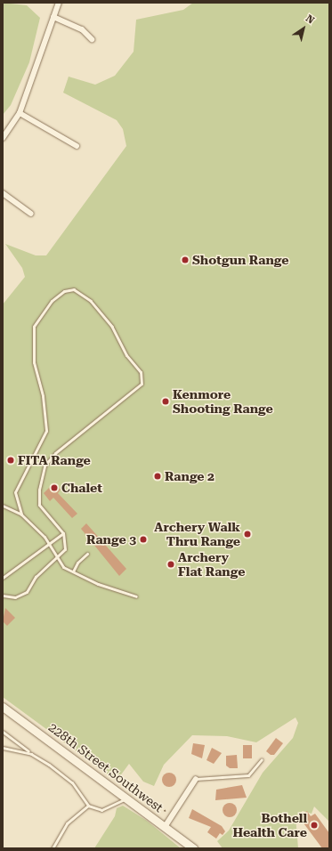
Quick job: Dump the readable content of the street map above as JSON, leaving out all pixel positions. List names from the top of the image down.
{
  "streets": {
    "main road": ["228th Street Southwest"]
  },
  "places": [
    "Shotgun Range",
    "Kenmore Shooting Range",
    "FITA Range",
    "Range 2",
    "Chalet",
    "Archery Walk Thru Range",
    "Range 3",
    "Archery Flat Range",
    "Bothell Health Care"
  ],
  "north": "top right"
}
